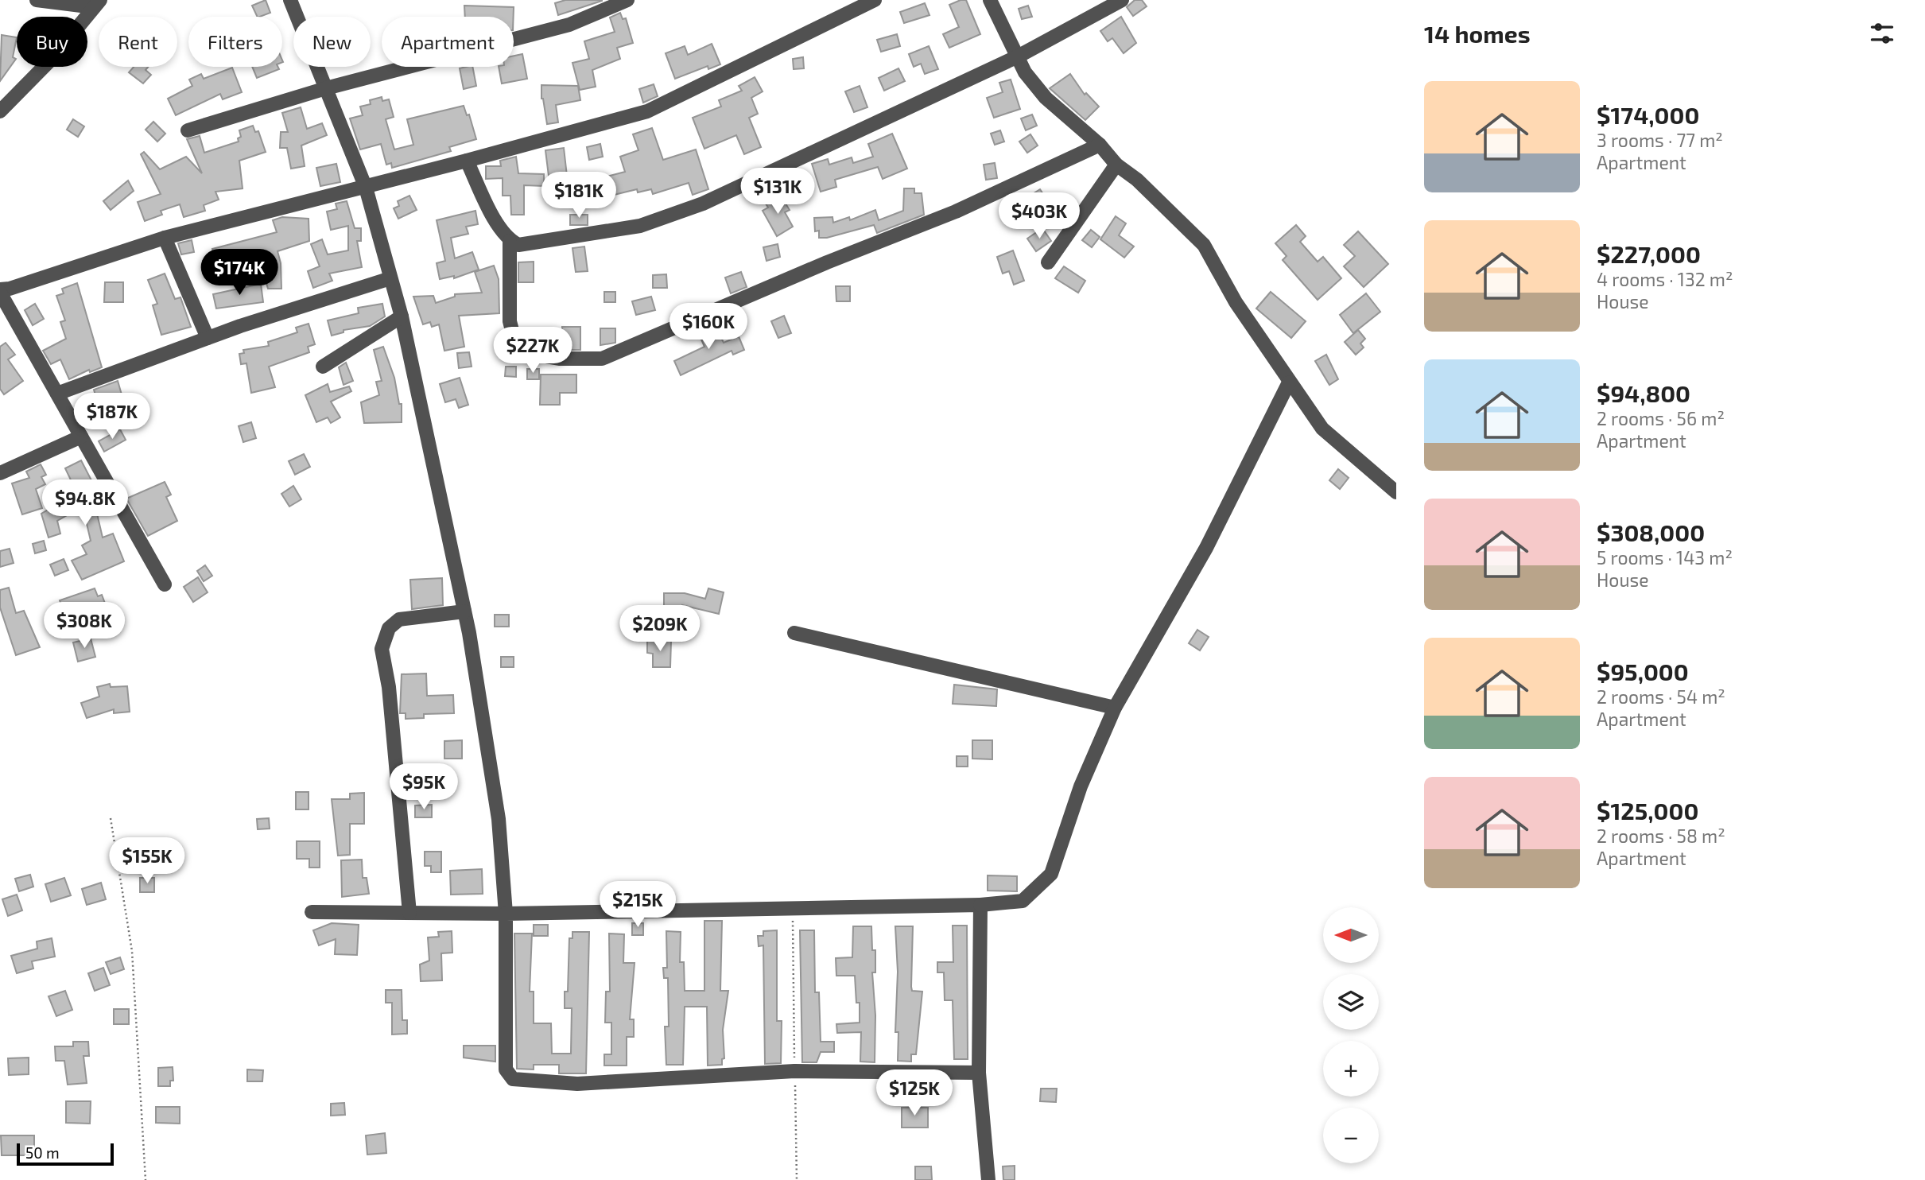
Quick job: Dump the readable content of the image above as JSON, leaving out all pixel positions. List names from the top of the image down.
{
  "scale_bar": "50 m",
  "north": "left",
  "page": {
    "heading": "14 homes",
    "chip": [
      "Buy",
      "Rent",
      "Filters",
      "New",
      "Apartment"
    ],
    "list": [
      {
        "name": "$174,000",
        "note": "3 rooms · 77 m² · Apartment"
      },
      {
        "name": "$227,000",
        "note": "4 rooms · 132 m² · House"
      },
      {
        "name": "$94,800",
        "note": "2 rooms · 56 m² · Apartment"
      },
      {
        "name": "$308,000",
        "note": "5 rooms · 143 m² · House"
      },
      {
        "name": "$95,000",
        "note": "2 rooms · 54 m² · Apartment"
      },
      {
        "name": "$125,000",
        "note": "2 rooms · 58 m² · Apartment"
      }
    ],
    "price": [
      "$131K",
      "$181K",
      "$403K",
      "$174K",
      "$160K",
      "$227K",
      "$187K",
      "$94.8K",
      "$308K",
      "$209K",
      "$95K",
      "$155K",
      "$215K",
      "$125K"
    ],
    "map_buttons": ["+", "−"],
    "scale": "50 m"
  }
}
